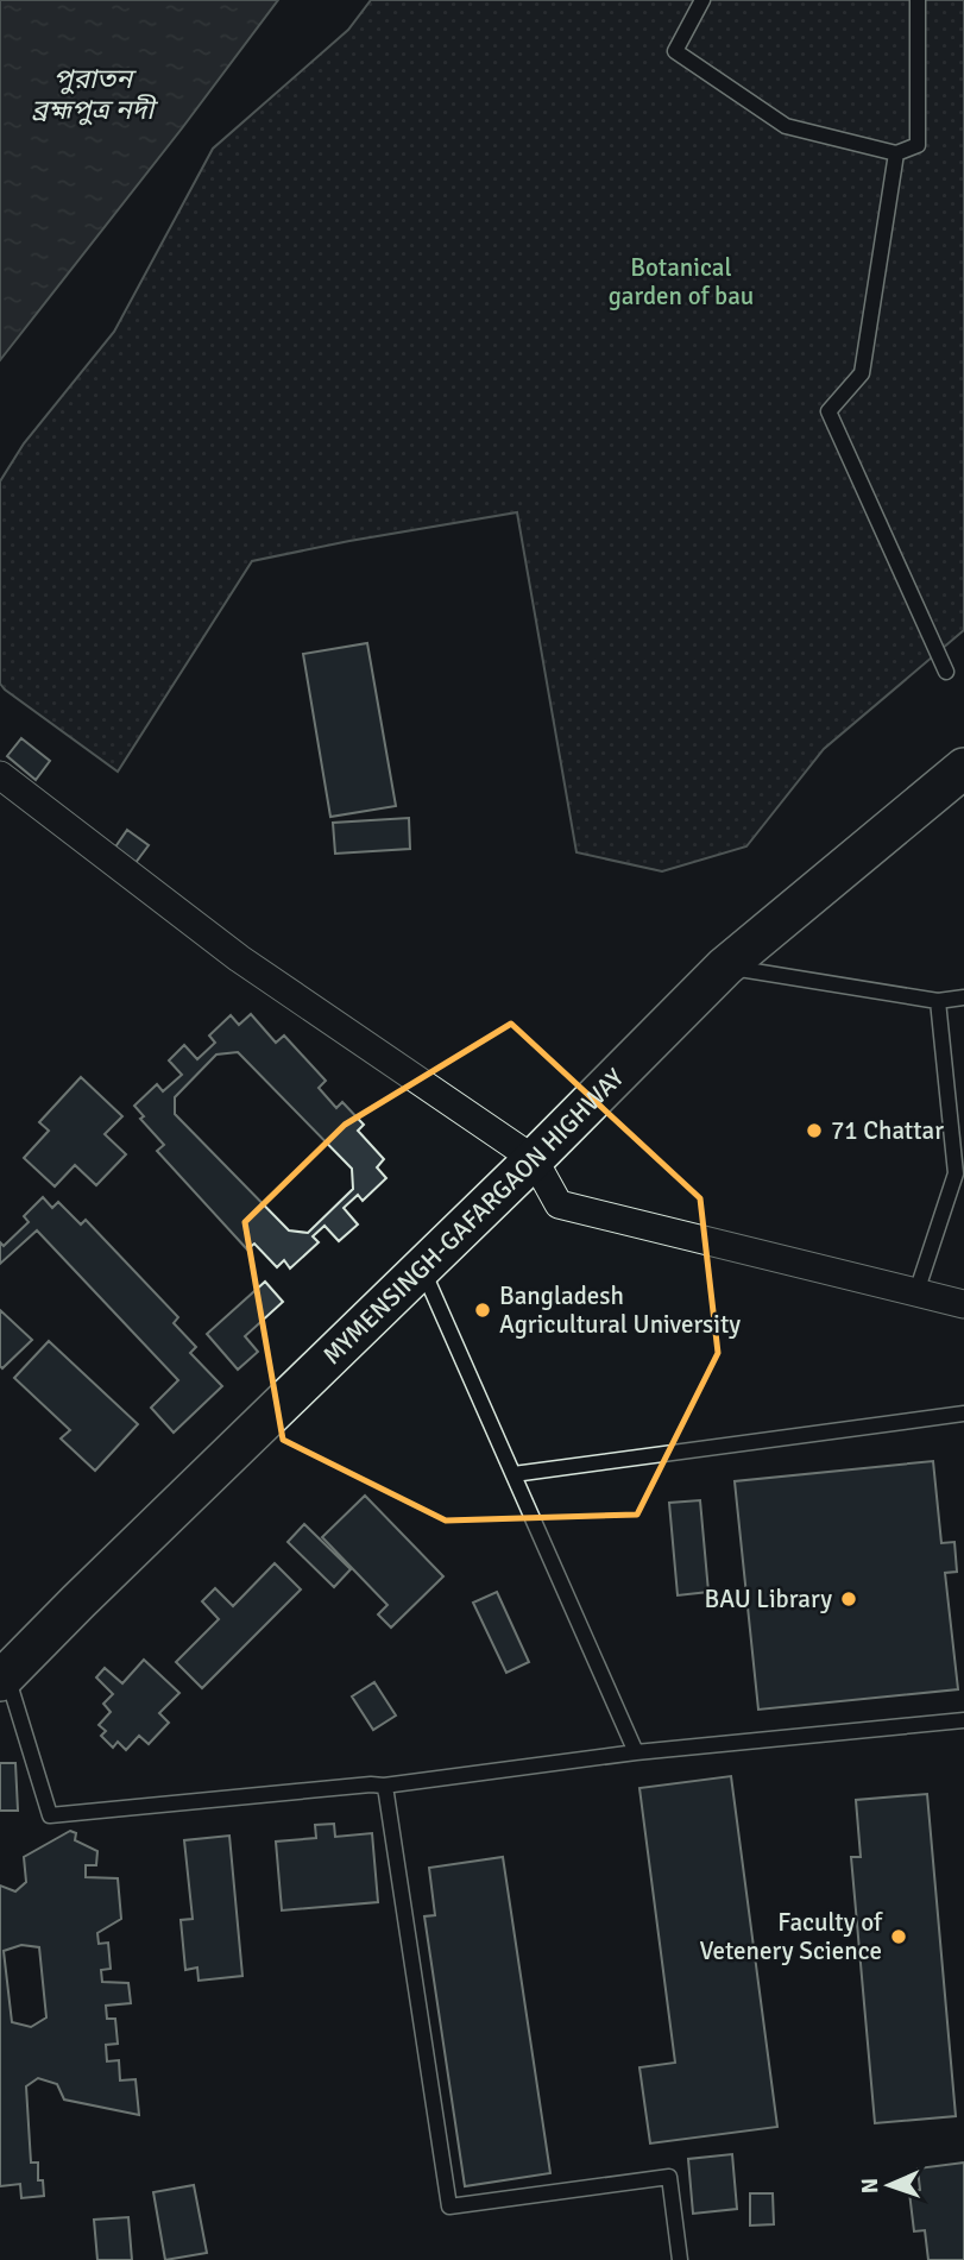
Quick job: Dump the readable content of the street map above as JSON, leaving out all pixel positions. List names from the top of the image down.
{
  "streets": {
    "main road": ["MYMENSINGH-GAFARGAON HIGHWAY"]
  },
  "water": ["পুরাতন ব্রহ্মপুত্র নদী"],
  "parks": ["Botanical garden of bau"],
  "places": [
    "71 Chattar",
    "Bangladesh Agricultural University",
    "BAU Library",
    "Faculty of Vetenery Science"
  ],
  "north": "left"
}
